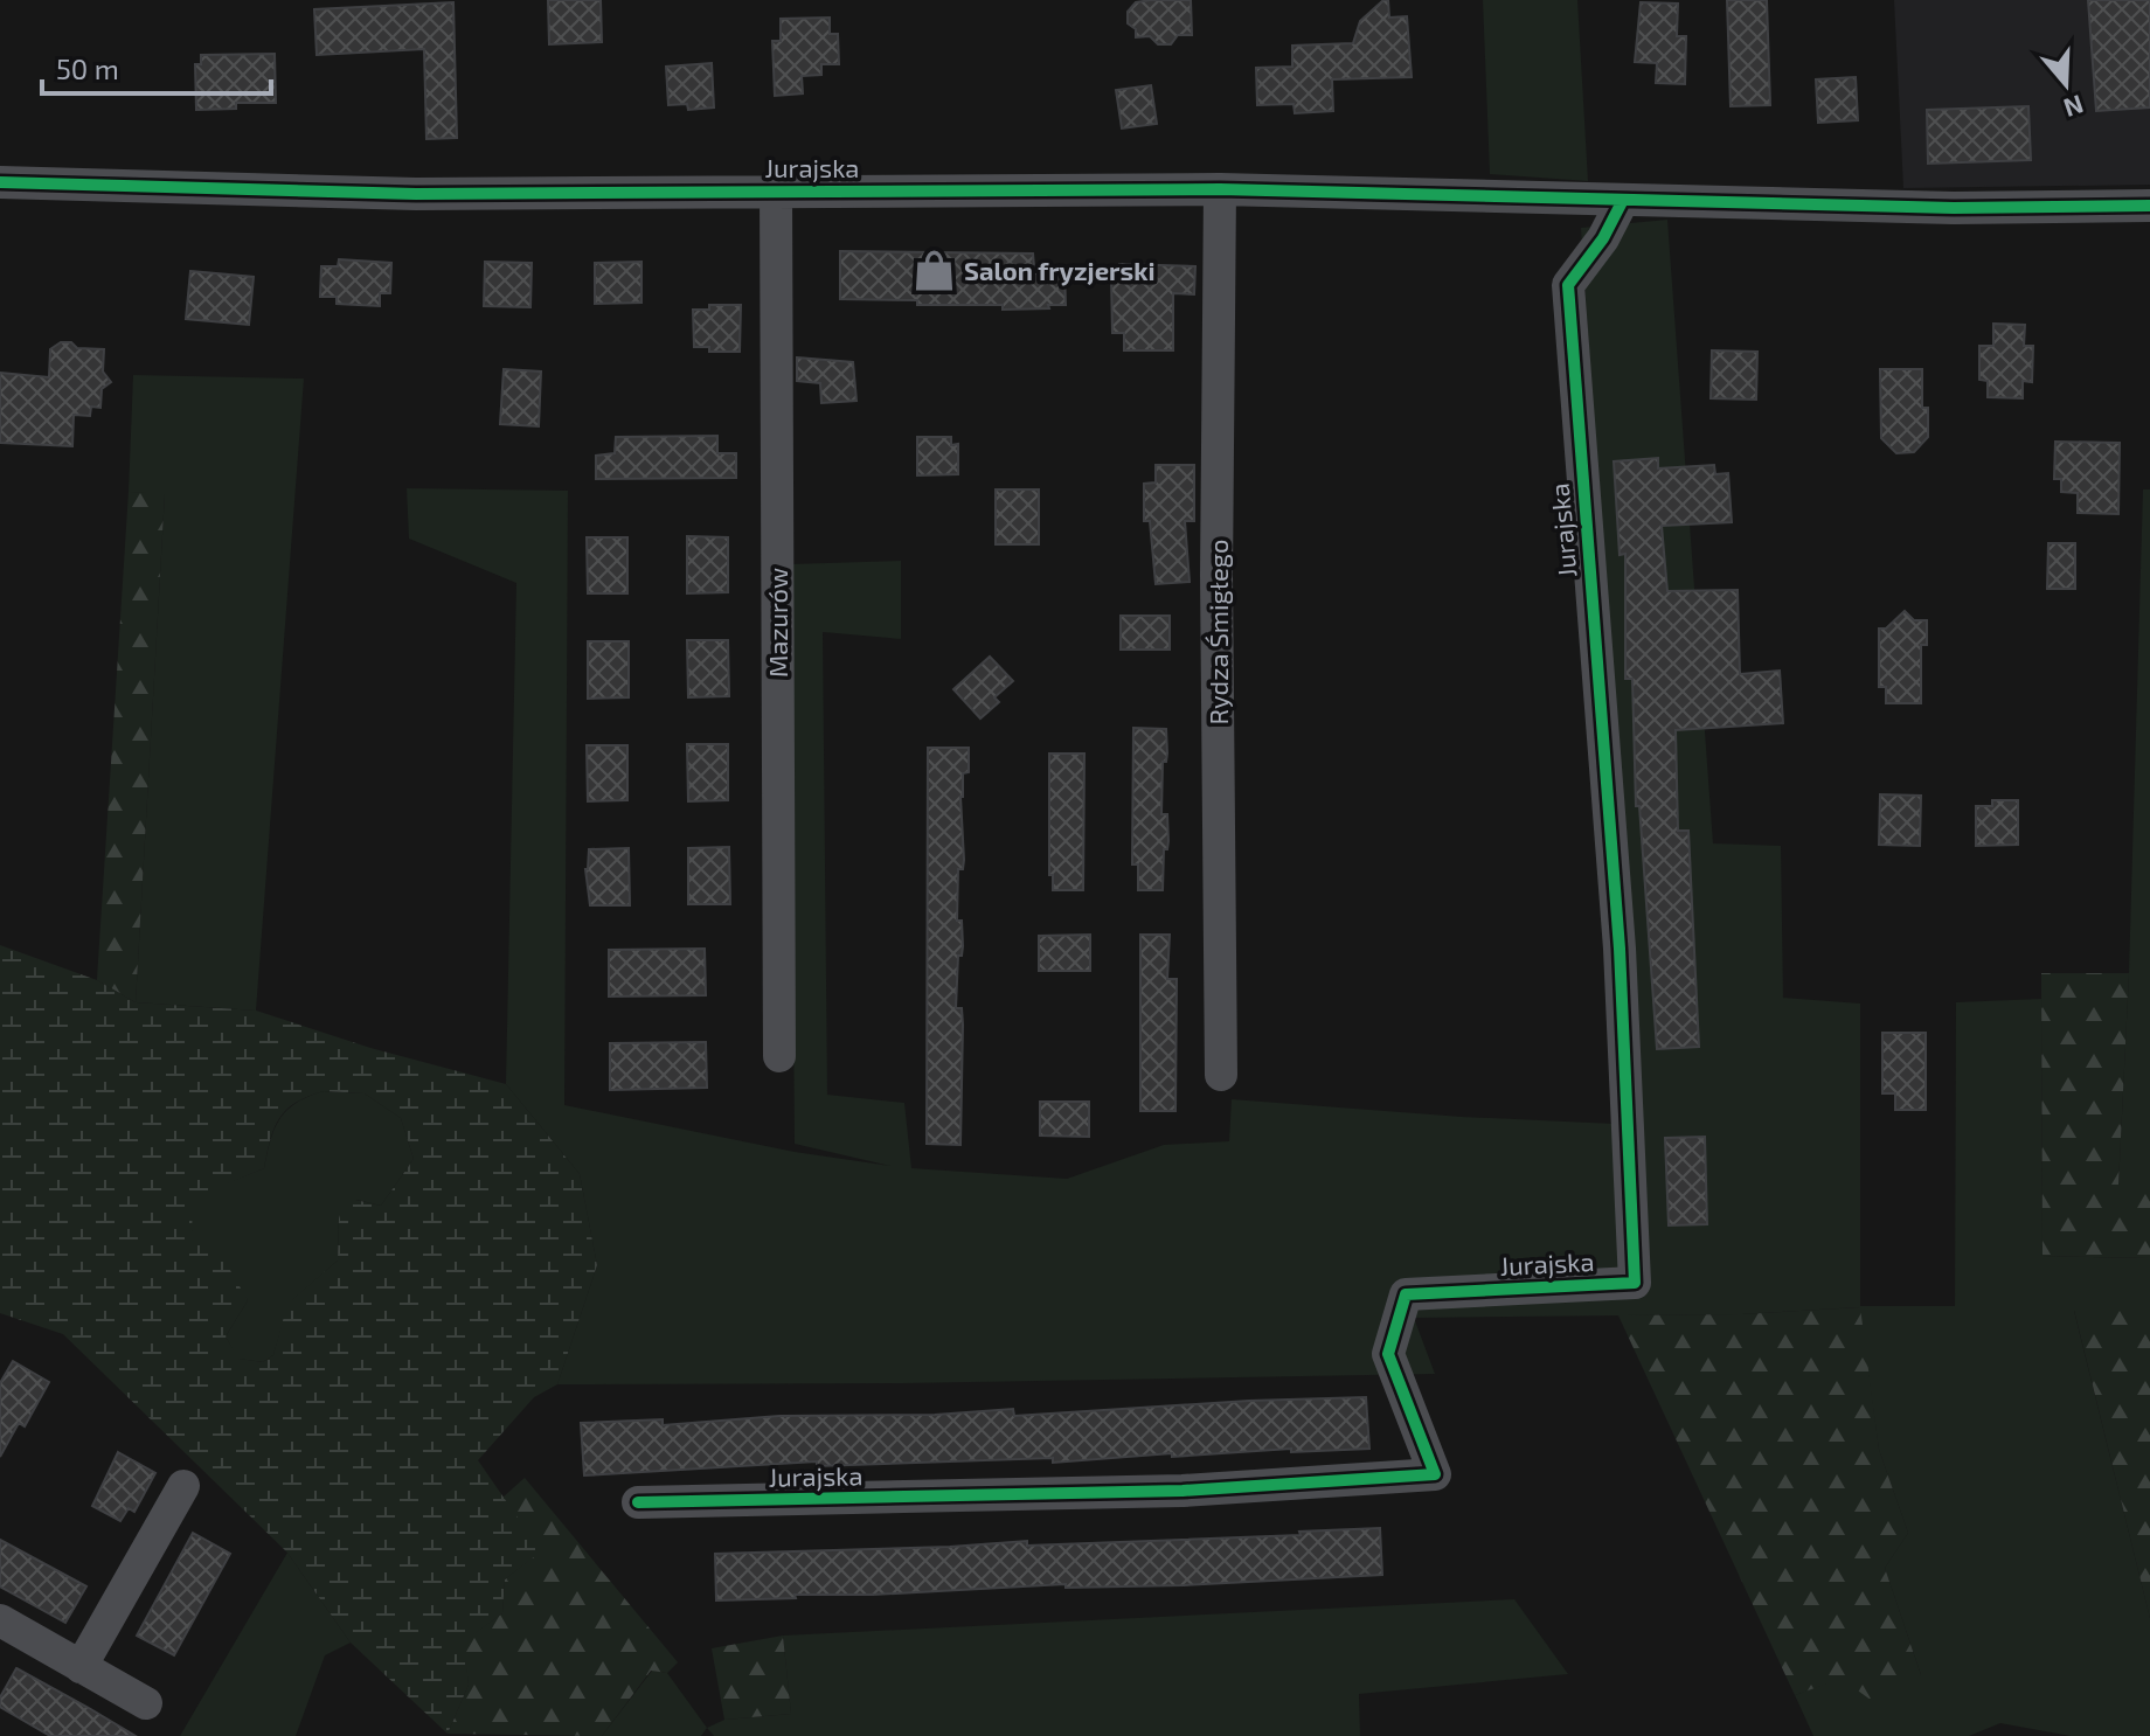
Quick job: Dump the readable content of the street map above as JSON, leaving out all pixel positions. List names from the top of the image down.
{
  "streets": {
    "street": ["Jurajska", "Mazurów", "Rydza Śmigłego"]
  },
  "crossings": [
    ["Jurajska", "Mazurów"],
    ["Jurajska", "Rydza Śmigłego"]
  ],
  "places": {
    "shop": ["Salon fryzjerski"]
  },
  "scale_bar": "50 m",
  "north": "bottom"
}
